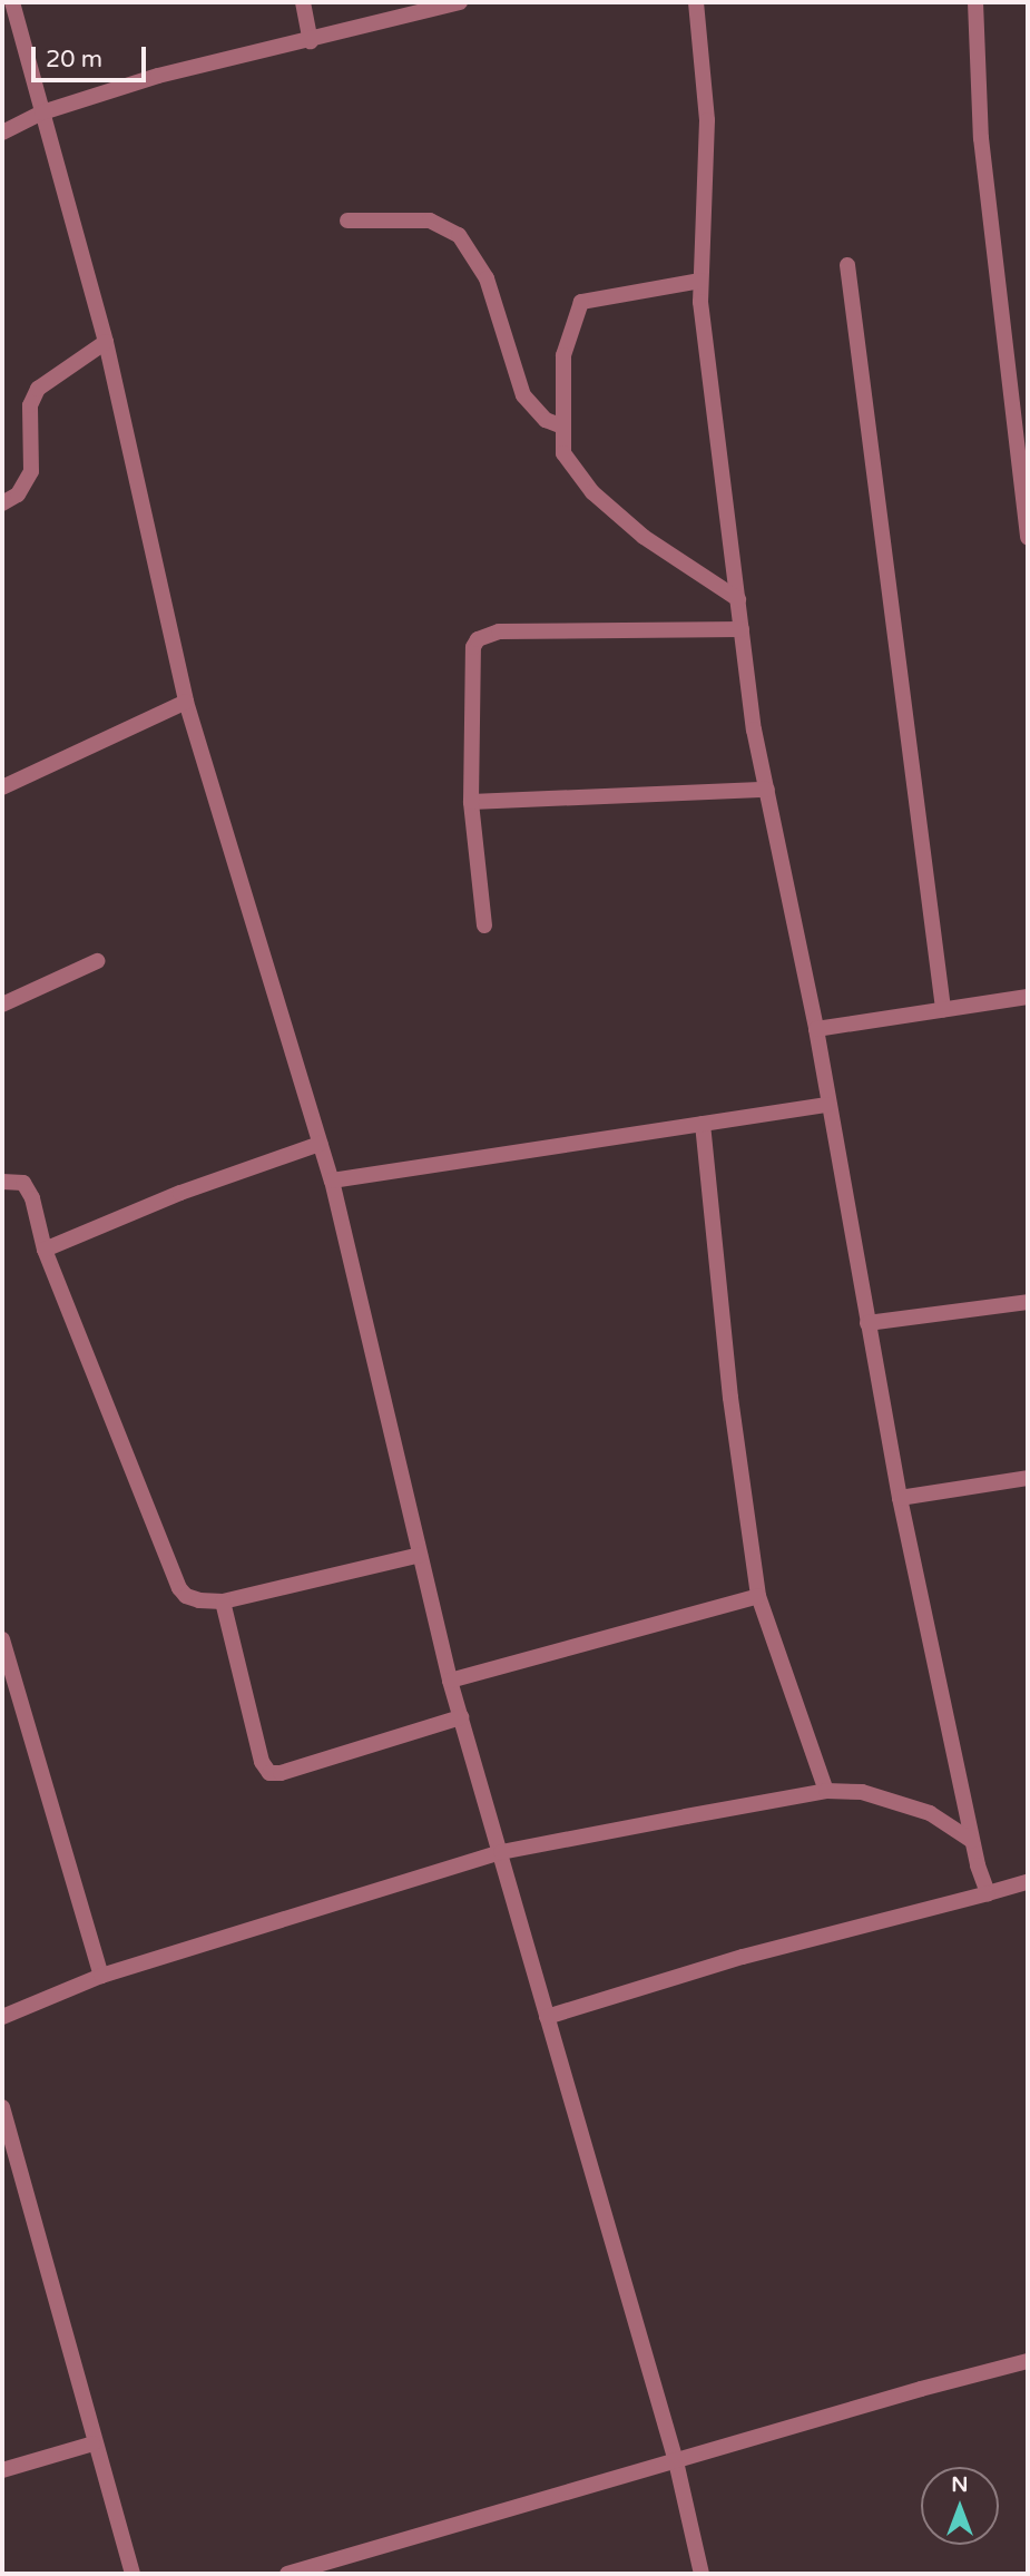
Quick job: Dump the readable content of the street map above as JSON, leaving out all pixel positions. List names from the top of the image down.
{
  "scale_bar": "20 m",
  "north": "top"
}
